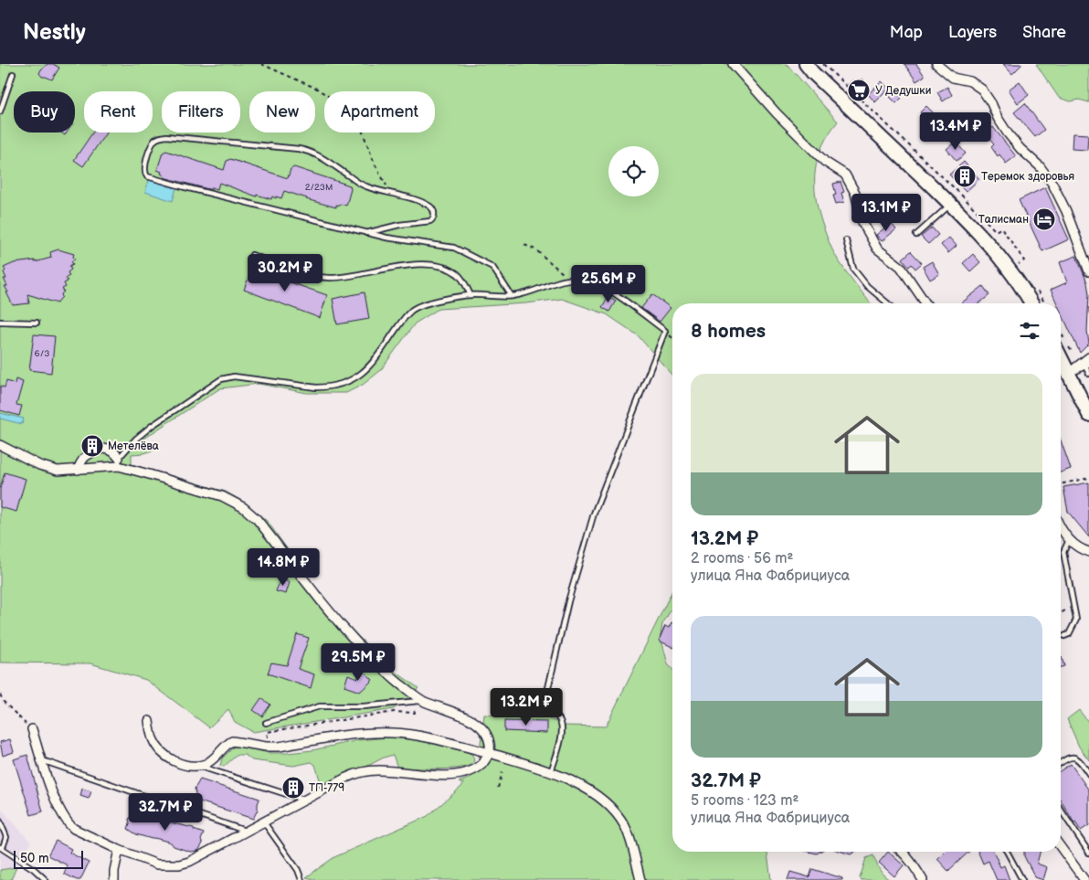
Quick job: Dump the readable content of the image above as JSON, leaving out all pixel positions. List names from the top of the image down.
{
  "places": {
    "supermarket": ["У Дедушки"],
    "building": ["Теремок здоровья", "Метелёва", "ТП-779"],
    "hotel": ["Талисман"]
  },
  "house_numbers": ["2/23М", "6/3"],
  "scale_bar": "50 m",
  "page": {
    "header": "Nestly",
    "nav": ["Map", "Layers", "Share"],
    "chip": [
      "Buy",
      "Rent",
      "Filters",
      "New",
      "Apartment"
    ],
    "price": [
      "13.4M ₽",
      "13.1M ₽",
      "30.2M ₽",
      "25.6M ₽",
      "14.8M ₽",
      "29.5M ₽",
      "13.2M ₽",
      "32.7M ₽"
    ],
    "heading": "8 homes",
    "list": [
      {
        "name": "13.2M ₽",
        "note": "2 rooms · 56 m² · улица Яна Фабрициуса"
      },
      {
        "name": "32.7M ₽",
        "note": "5 rooms · 123 m² · улица Яна Фабрициуса"
      }
    ],
    "scale": "50 m"
  }
}
